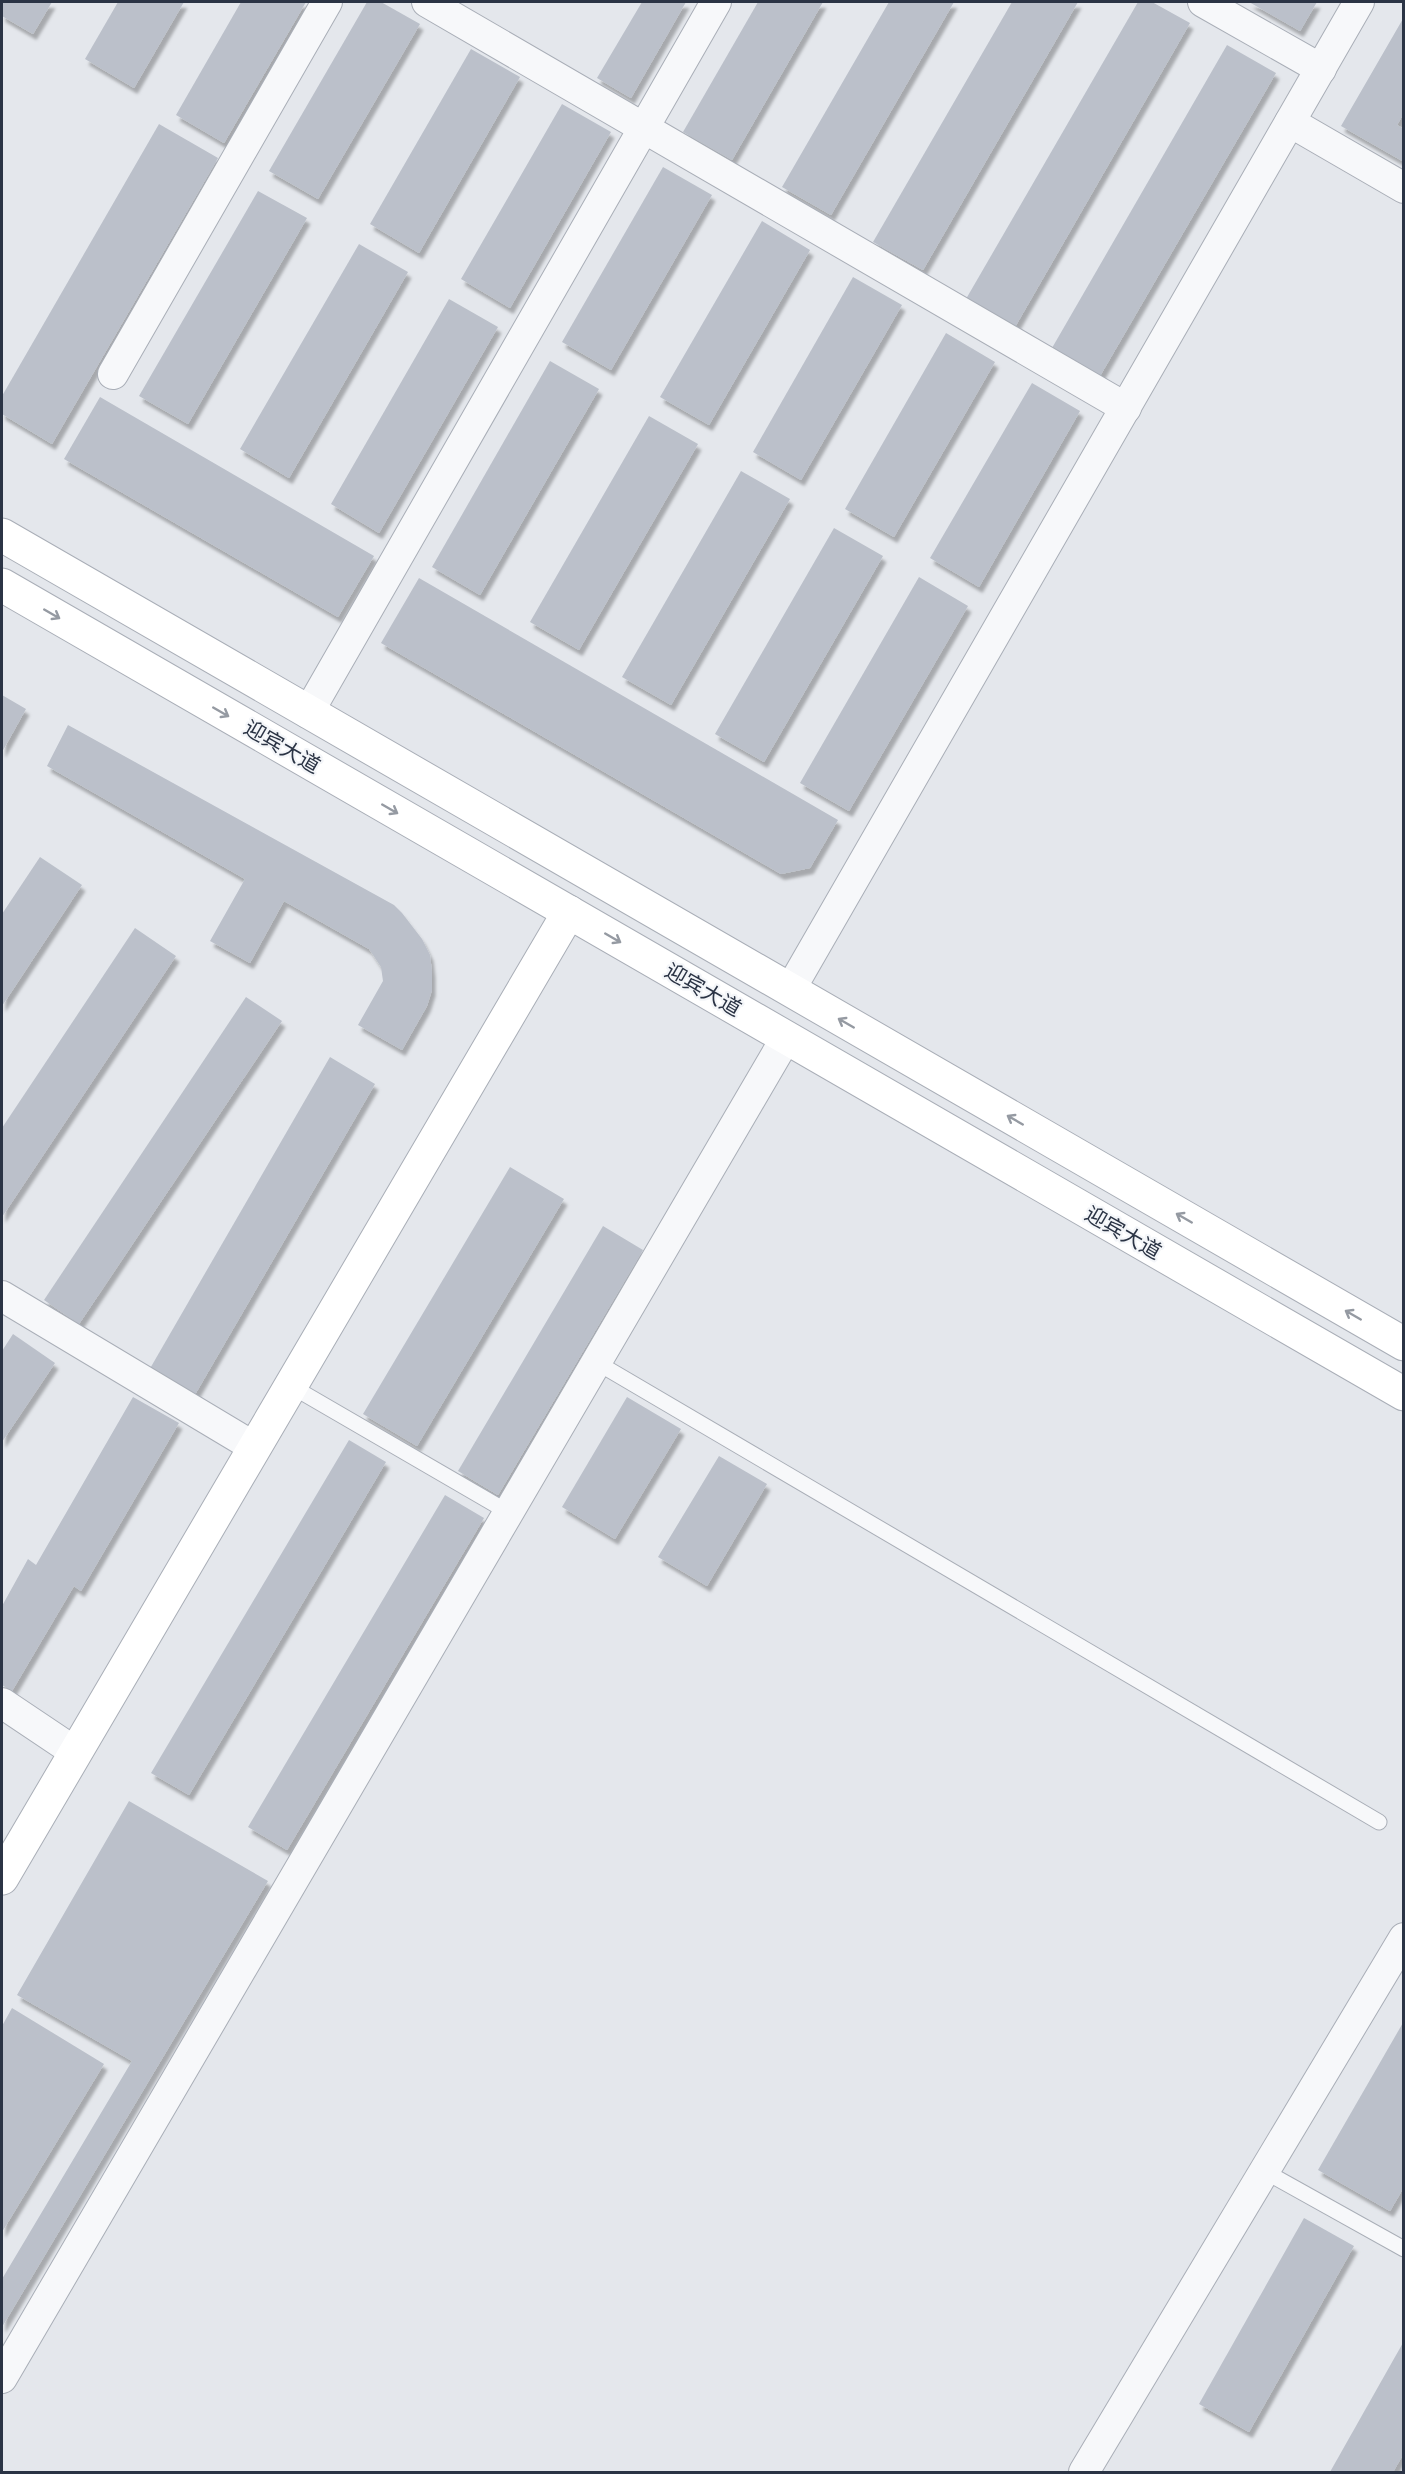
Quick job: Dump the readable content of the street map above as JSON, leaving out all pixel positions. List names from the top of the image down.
{
  "streets": {
    "main road": ["迎宾大道"]
  }
}
